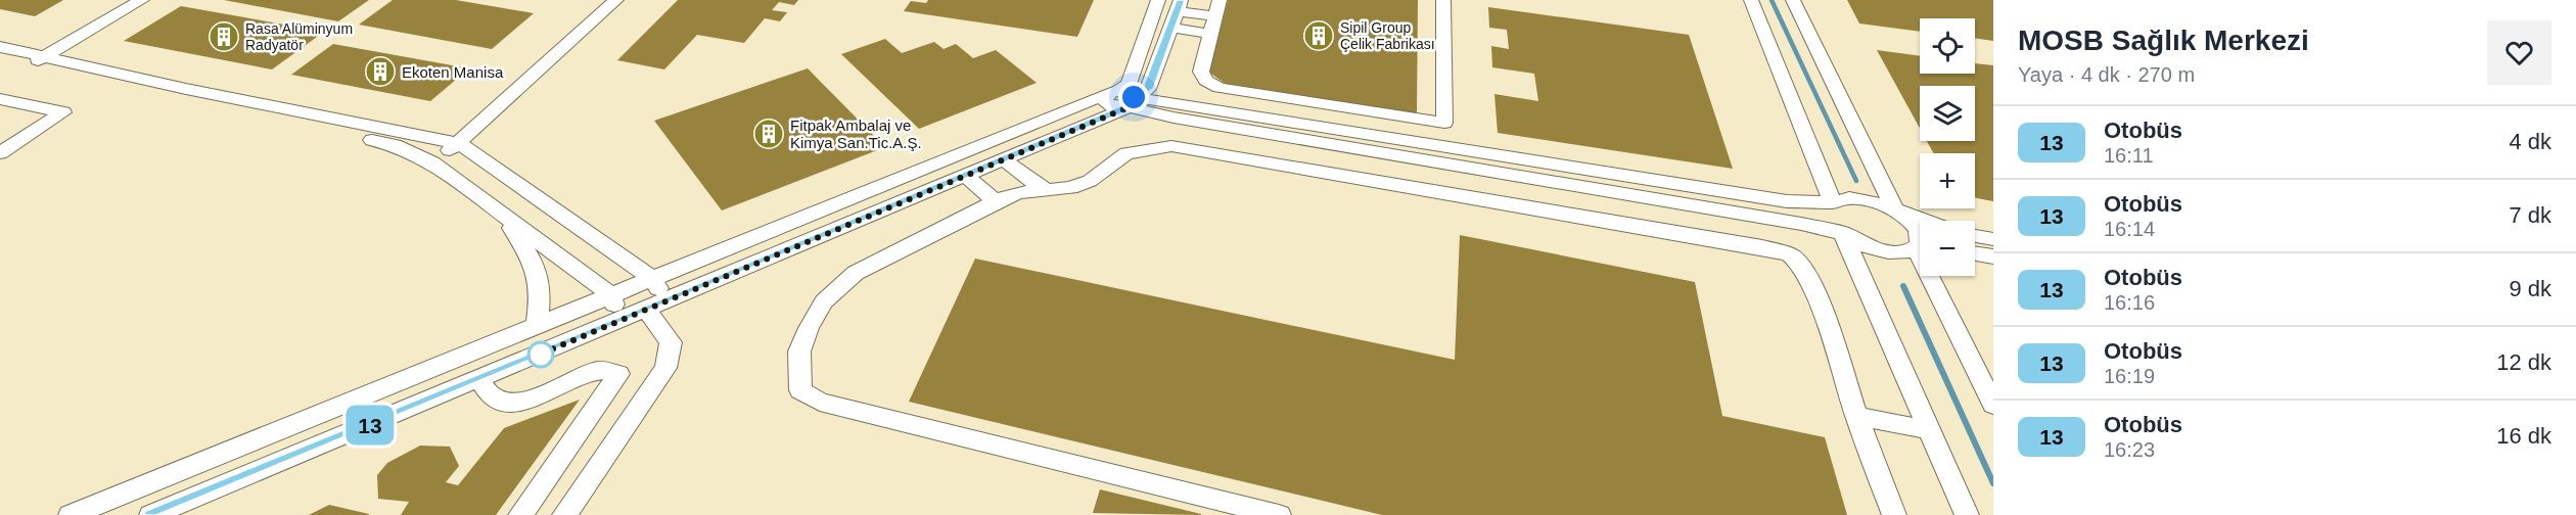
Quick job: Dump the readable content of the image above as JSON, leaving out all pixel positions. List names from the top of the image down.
{
  "places": {
    "building": [
      "Sipil Group Çelik Fabrikası",
      "Rasa Alüminyum Radyatör",
      "Ekoten Manisa",
      "Fitpak Ambalaj ve Kimya San.Tic.A.Ş."
    ]
  },
  "lines": ["bus line 13"],
  "page": {
    "on_map": "13",
    "heading": ["MOSB Sağlık Merkezi", "Yaya · 4 dk · 270 m"],
    "map_buttons": ["+", "−"],
    "list": [
      {
        "mark": "13",
        "name": "Otobüs",
        "note": "16:11",
        "value": "4 dk"
      },
      {
        "mark": "13",
        "name": "Otobüs",
        "note": "16:14",
        "value": "7 dk"
      },
      {
        "mark": "13",
        "name": "Otobüs",
        "note": "16:16",
        "value": "9 dk"
      },
      {
        "mark": "13",
        "name": "Otobüs",
        "note": "16:19",
        "value": "12 dk"
      },
      {
        "mark": "13",
        "name": "Otobüs",
        "note": "16:23",
        "value": "16 dk"
      }
    ]
  }
}
